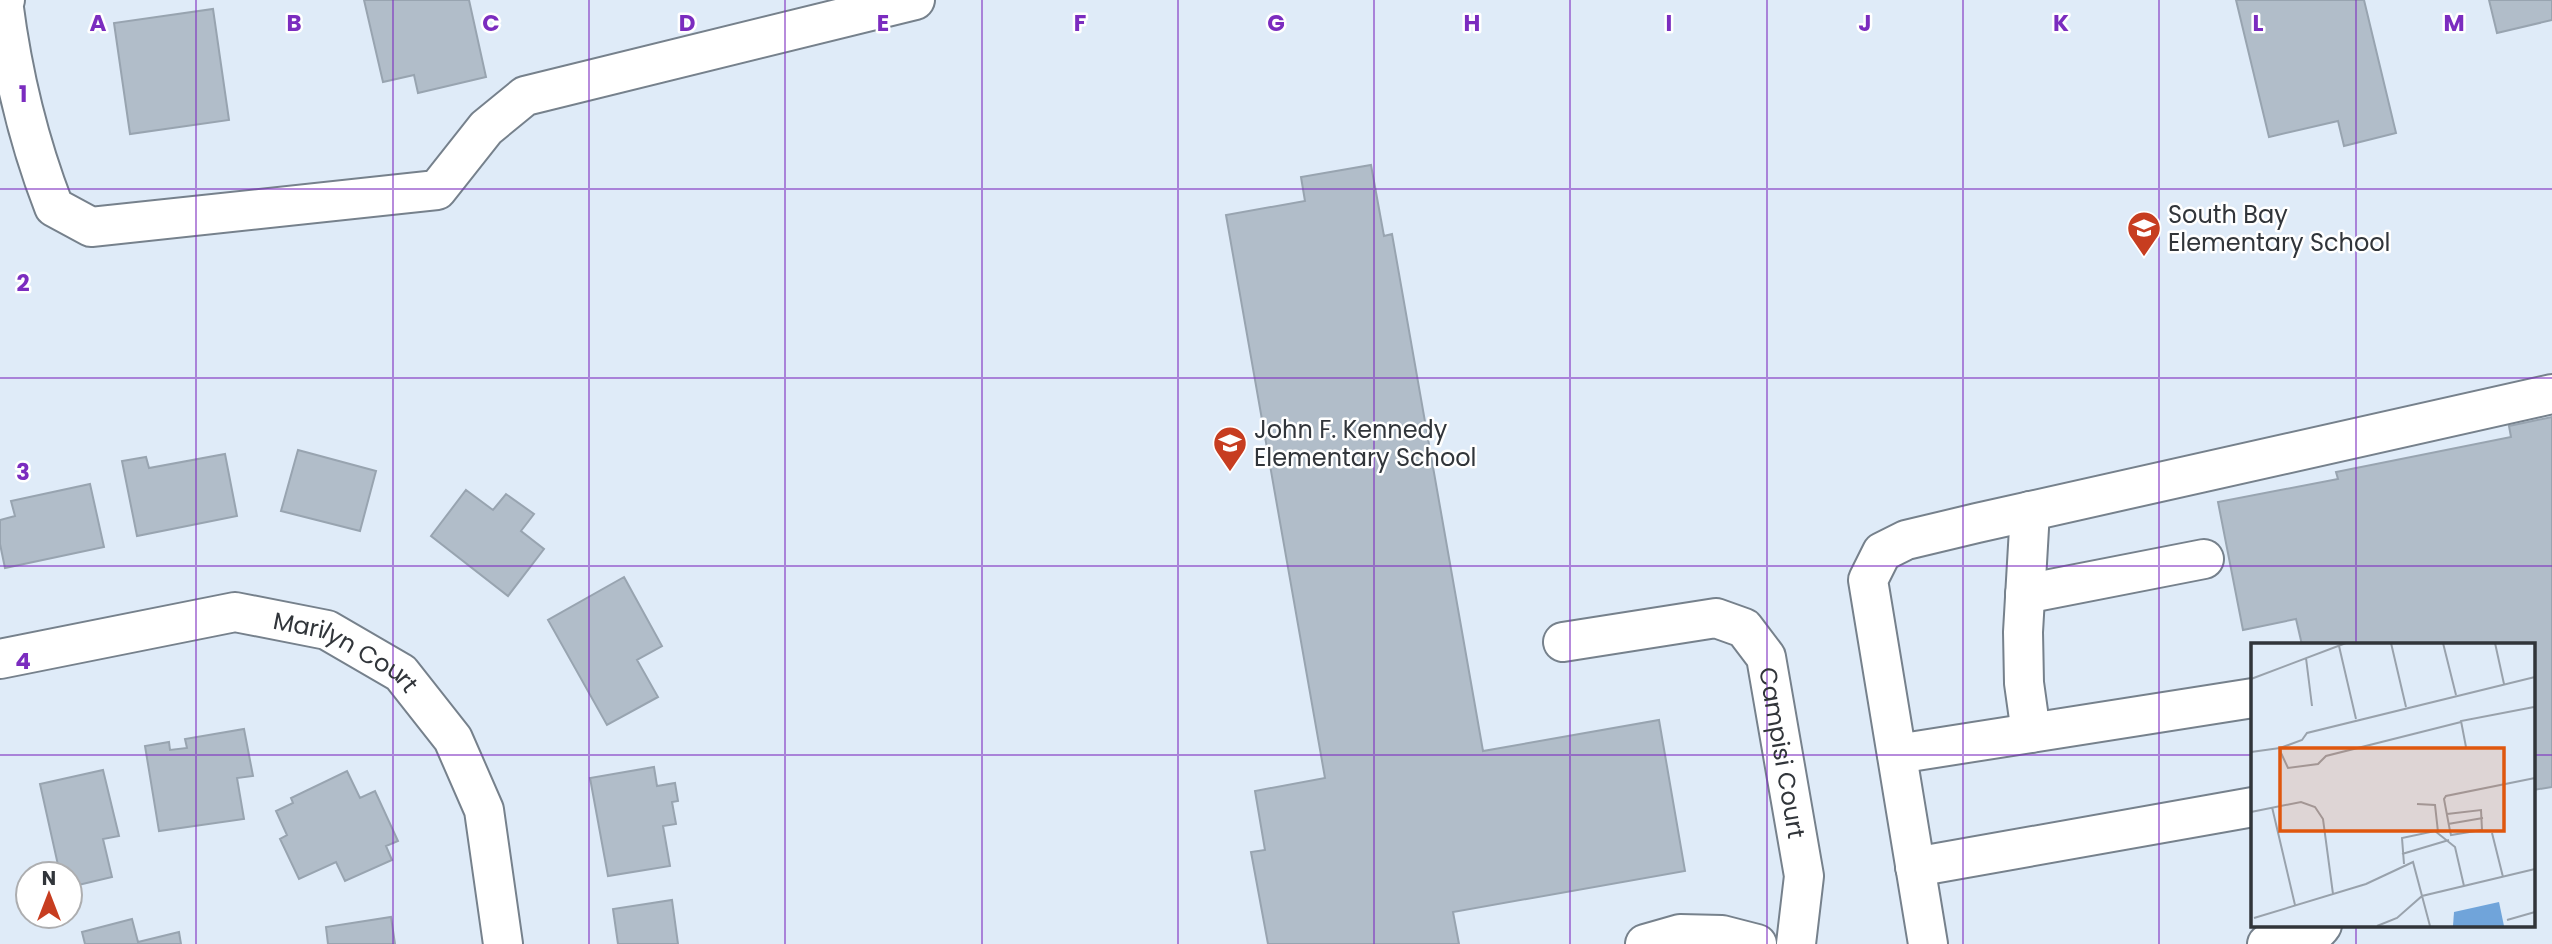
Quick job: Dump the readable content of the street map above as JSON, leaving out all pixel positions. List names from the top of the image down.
{
  "streets": {
    "street": ["Marilyn Court", "Campisi Court"]
  },
  "places": {
    "school or university": ["South Bay Elementary School", "John F. Kennedy Elementary School"]
  },
  "north": "top",
  "grid": {
    "columns": [
      "A",
      "B",
      "C",
      "D",
      "E",
      "F",
      "G",
      "H",
      "I",
      "J",
      "K",
      "L",
      "M"
    ],
    "rows": [
      "1",
      "2",
      "3",
      "4"
    ]
  }
}
